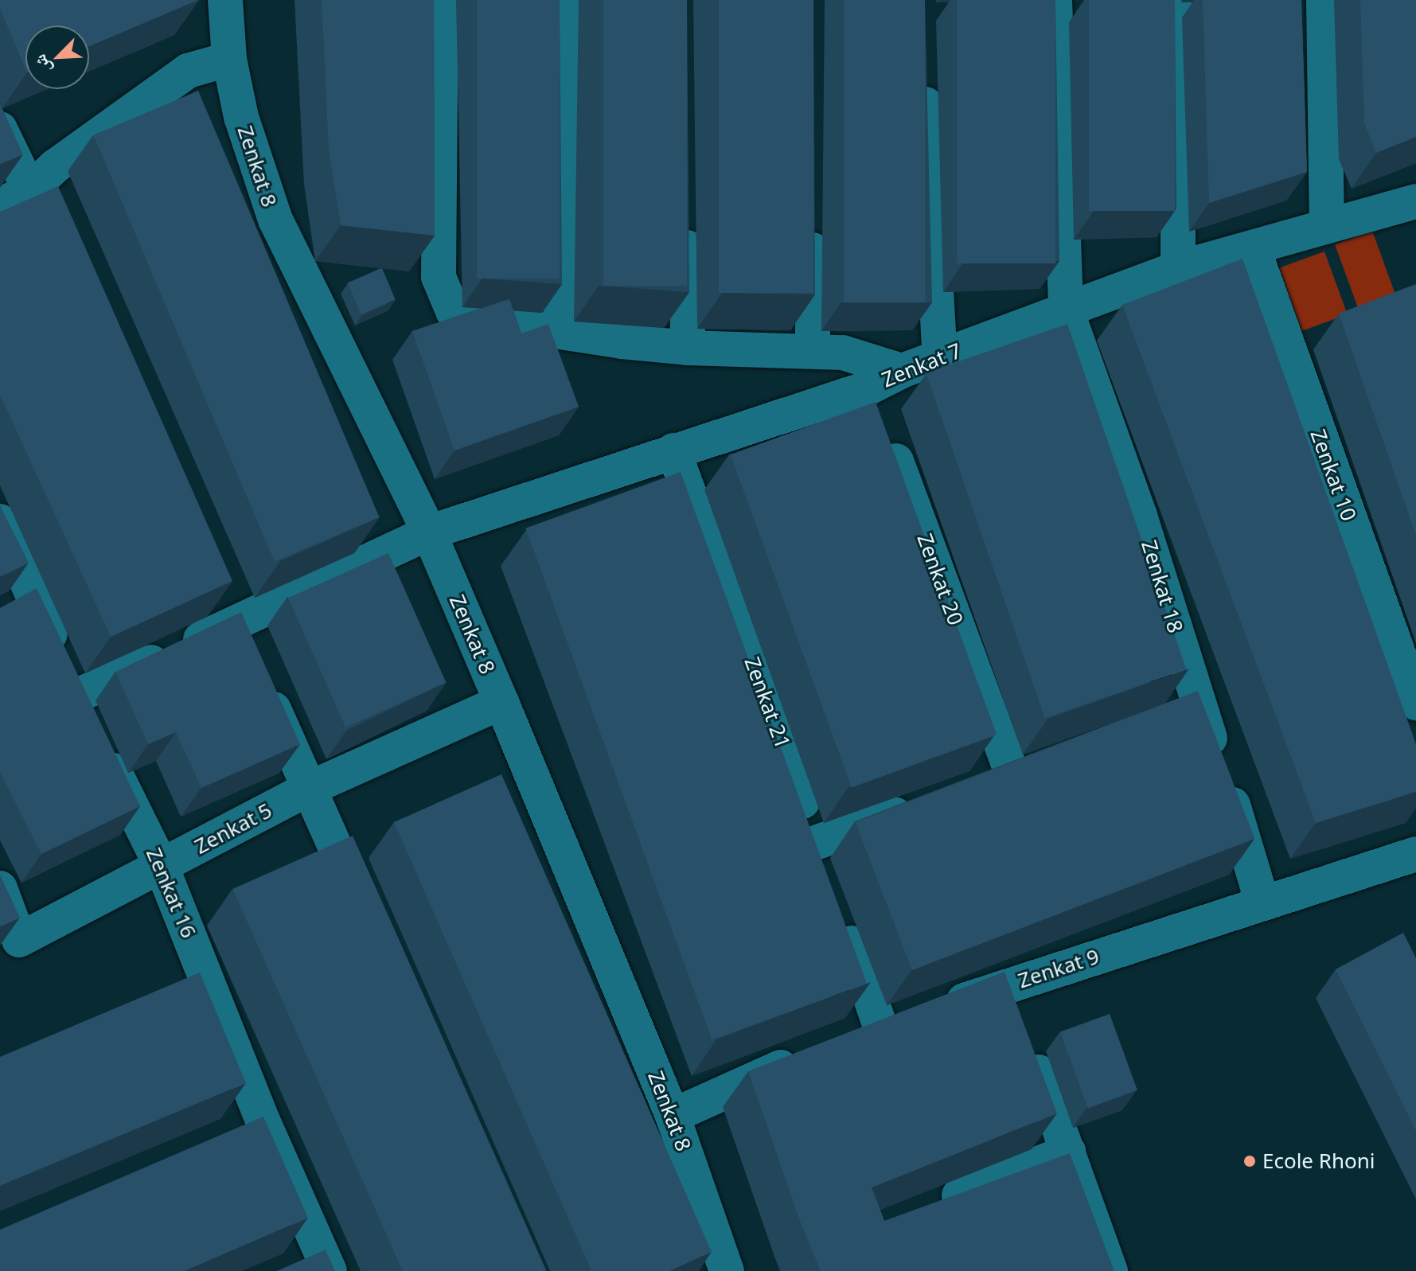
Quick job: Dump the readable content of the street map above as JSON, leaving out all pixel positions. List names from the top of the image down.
{
  "streets": {
    "street": [
      "Zenkat 8",
      "Zenkat 7",
      "Zenkat 10",
      "Zenkat 20",
      "Zenkat 18",
      "Zenkat 21",
      "Zenkat 5",
      "Zenkat 16",
      "Zenkat 9"
    ]
  },
  "crossings": [
    ["Zenkat 8", "Zenkat 7"],
    ["Zenkat 8", "Zenkat 5"],
    ["Zenkat 7", "Zenkat 10"],
    ["Zenkat 7", "Zenkat 20"],
    ["Zenkat 7", "Zenkat 18"],
    ["Zenkat 7", "Zenkat 21"],
    ["Zenkat 7", "Zenkat 16"],
    ["Zenkat 18", "Zenkat 9"],
    ["Zenkat 5", "Zenkat 16"]
  ],
  "places": ["Ecole Rhoni"],
  "north": "bottom left"
}
